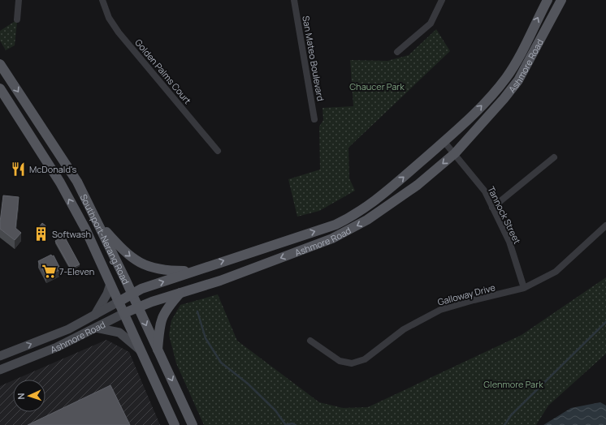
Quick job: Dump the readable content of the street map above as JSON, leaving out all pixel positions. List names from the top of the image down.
{
  "streets": {
    "main road": ["Ashmore Road", "Southport-Nerang Road"],
    "street": [
      "San Mateo Boulevard",
      "Golden Palms Court",
      "Tannock Street",
      "Galloway Drive"
    ]
  },
  "crossings": [
    ["Ashmore Road", "Tannock Street"],
    ["Ashmore Road", "Southport-Nerang Road"],
    ["Tannock Street", "Galloway Drive"]
  ],
  "parks": ["Chaucer Park", "Glenmore Park"],
  "places": {
    "restaurant": ["McDonald's"],
    "building": ["Softwash"],
    "supermarket": ["7-Eleven"]
  },
  "north": "left"
}
